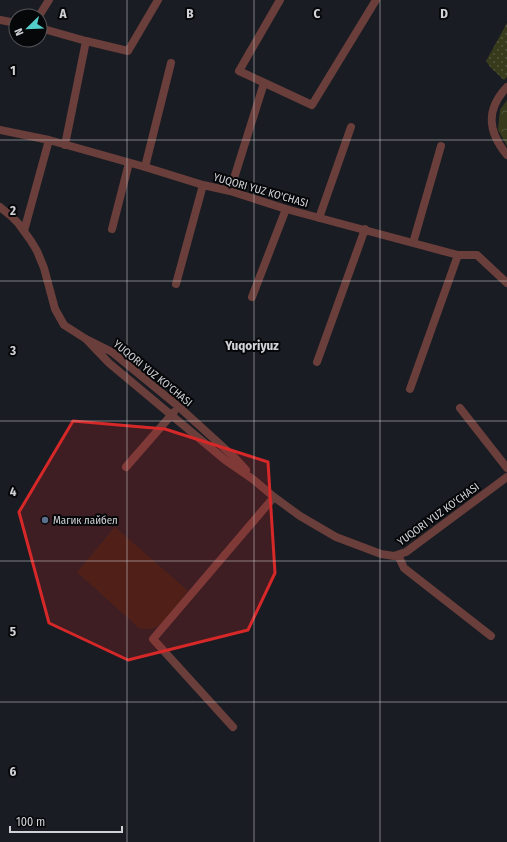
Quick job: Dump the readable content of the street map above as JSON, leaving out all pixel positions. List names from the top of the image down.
{
  "streets": {
    "street": ["YUQORI YUZ KO'CHASI"]
  },
  "districts": ["Yuqoriyuz"],
  "places": ["Магик лайбел"],
  "scale_bar": "100 m",
  "north": "bottom left",
  "grid": {
    "columns": [
      "A",
      "B",
      "C",
      "D"
    ],
    "rows": [
      "1",
      "2",
      "3",
      "4",
      "5",
      "6"
    ]
  }
}
